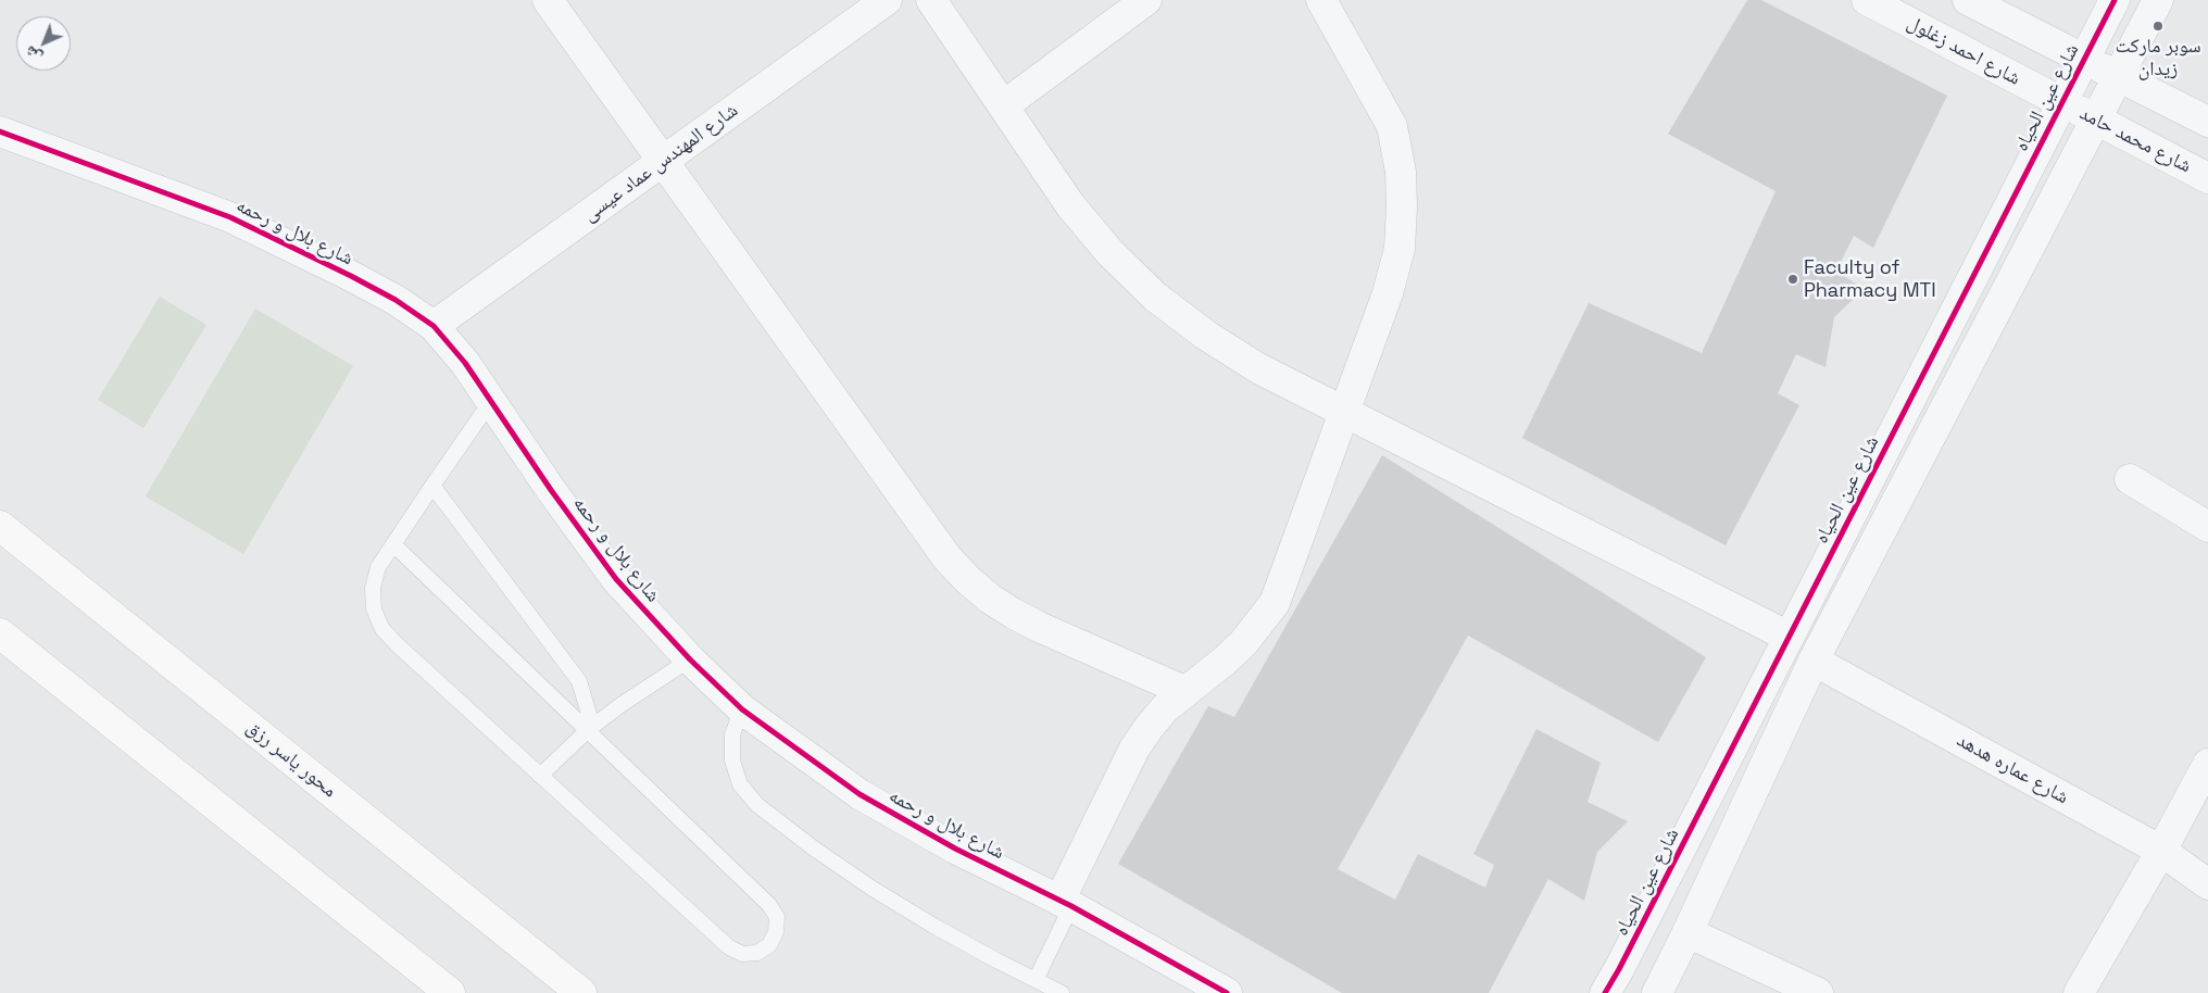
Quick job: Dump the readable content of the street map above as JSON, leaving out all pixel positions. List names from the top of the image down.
{
  "streets": {
    "main road": ["محور ياسر رزق"],
    "street": [
      "شارع احمد زغلول",
      "شارع عين الحياه",
      "شارع محمد حامد",
      "شارع المهندس عماد عيسى",
      "شارع بلال و رحمه",
      "شارع عماره هدهد"
    ]
  },
  "crossings": [
    ["شارع احمد زغلول", "شارع عين الحياه"],
    ["شارع احمد زغلول", "شارع محمد حامد"],
    ["شارع عين الحياه", "شارع محمد حامد"],
    ["شارع المهندس عماد عيسى", "شارع بلال و رحمه"]
  ],
  "places": ["سوبر ماركت زيدان", "Faculty of Pharmacy MTI"],
  "north": "bottom left"
}
